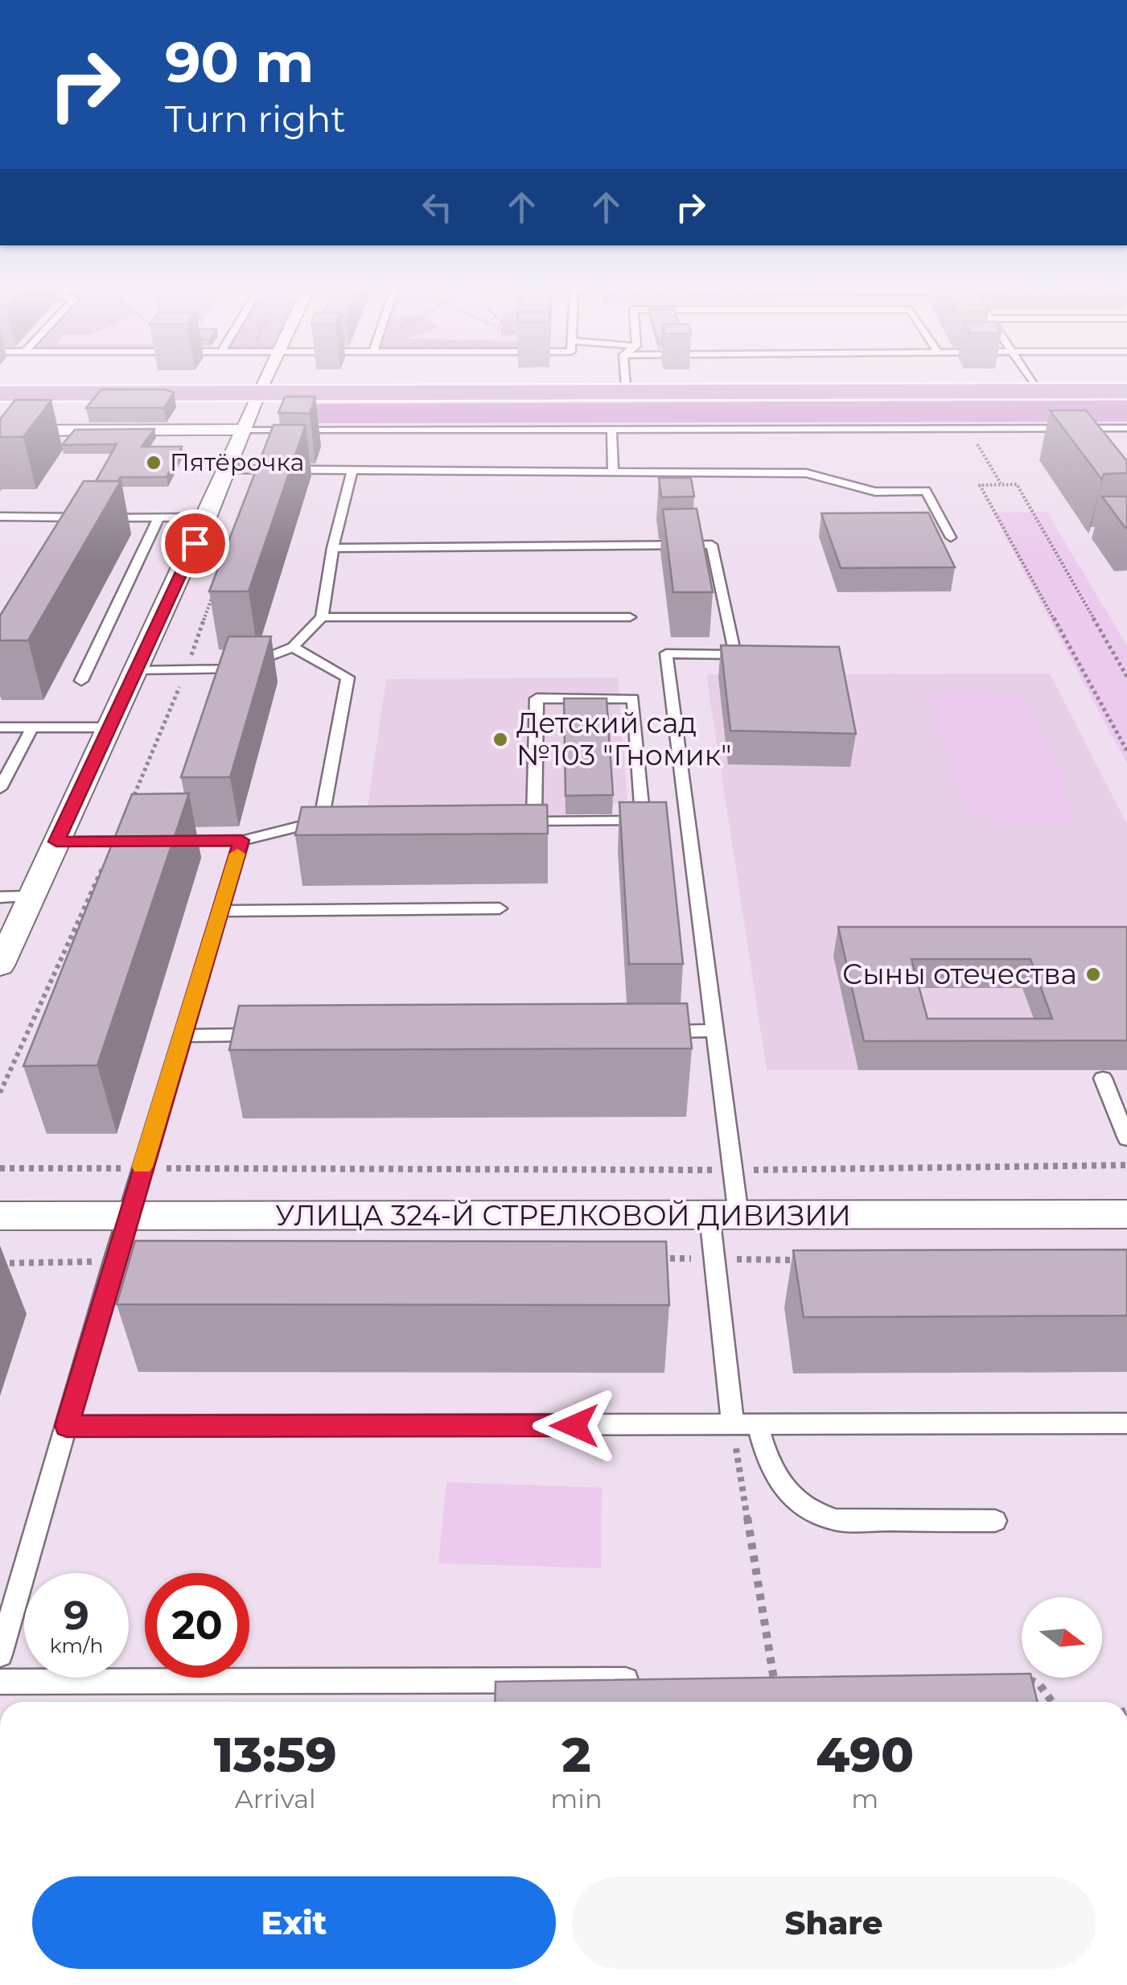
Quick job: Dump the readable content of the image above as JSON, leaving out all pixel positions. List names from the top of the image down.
{
  "streets": {
    "street": ["УЛИЦА 324-Й СТРЕЛКОВОЙ ДИВИЗИИ"]
  },
  "places": ["Пятёрочка", "Детский сад №103 \"Гномик\"", "Сыны отечества"],
  "north": "right",
  "page": {
    "turn": ["90 m", "Turn right"],
    "speed": "9 km/h",
    "limit": "20",
    "eta": [
      "13:59",
      "Arrival",
      "2",
      "min",
      "490",
      "m"
    ],
    "buttons": ["Exit", "Share"]
  }
}
